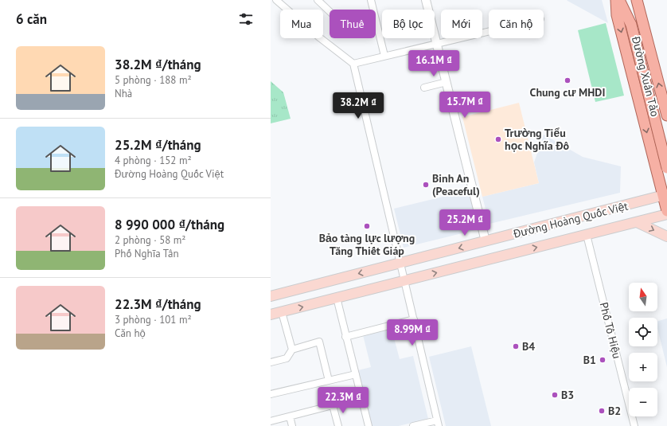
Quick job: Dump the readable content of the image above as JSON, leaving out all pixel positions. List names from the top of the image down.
{
  "streets": {
    "main road": ["Đường Xuân Tảo", "Đường Hoàng Quốc Việt"],
    "street": ["Phố Tô Hiệu"]
  },
  "crossings": [
    ["Đường Xuân Tảo", "Đường Hoàng Quốc Việt"],
    ["Đường Hoàng Quốc Việt", "Phố Tô Hiệu"]
  ],
  "places": [
    "Chung cư MHDI",
    "Trường Tiểu học Nghĩa Đô",
    "Binh An (Peaceful)",
    "Bảo tàng lực lượng Tăng Thiết Giáp",
    "B4",
    "B1",
    "B3",
    "B2"
  ],
  "north": "top",
  "page": {
    "heading": "6 căn",
    "chip": [
      "Mua",
      "Thuê",
      "Bộ lọc",
      "Mới",
      "Căn hộ"
    ],
    "list": [
      {
        "name": "38.2M ₫/tháng",
        "note": "5 phòng · 188 m² · Nhà"
      },
      {
        "name": "25.2M ₫/tháng",
        "note": "4 phòng · 152 m² · Đường Hoàng Quốc Việt"
      },
      {
        "name": "8 990 000 ₫/tháng",
        "note": "2 phòng · 58 m² · Phố Nghĩa Tân"
      },
      {
        "name": "22.3M ₫/tháng",
        "note": "3 phòng · 101 m² · Căn hộ"
      }
    ],
    "price": [
      "16.1M ₫",
      "15.7M ₫",
      "38.2M ₫",
      "25.2M ₫",
      "8.99M ₫",
      "22.3M ₫"
    ],
    "map_buttons": ["+", "−"]
  }
}
